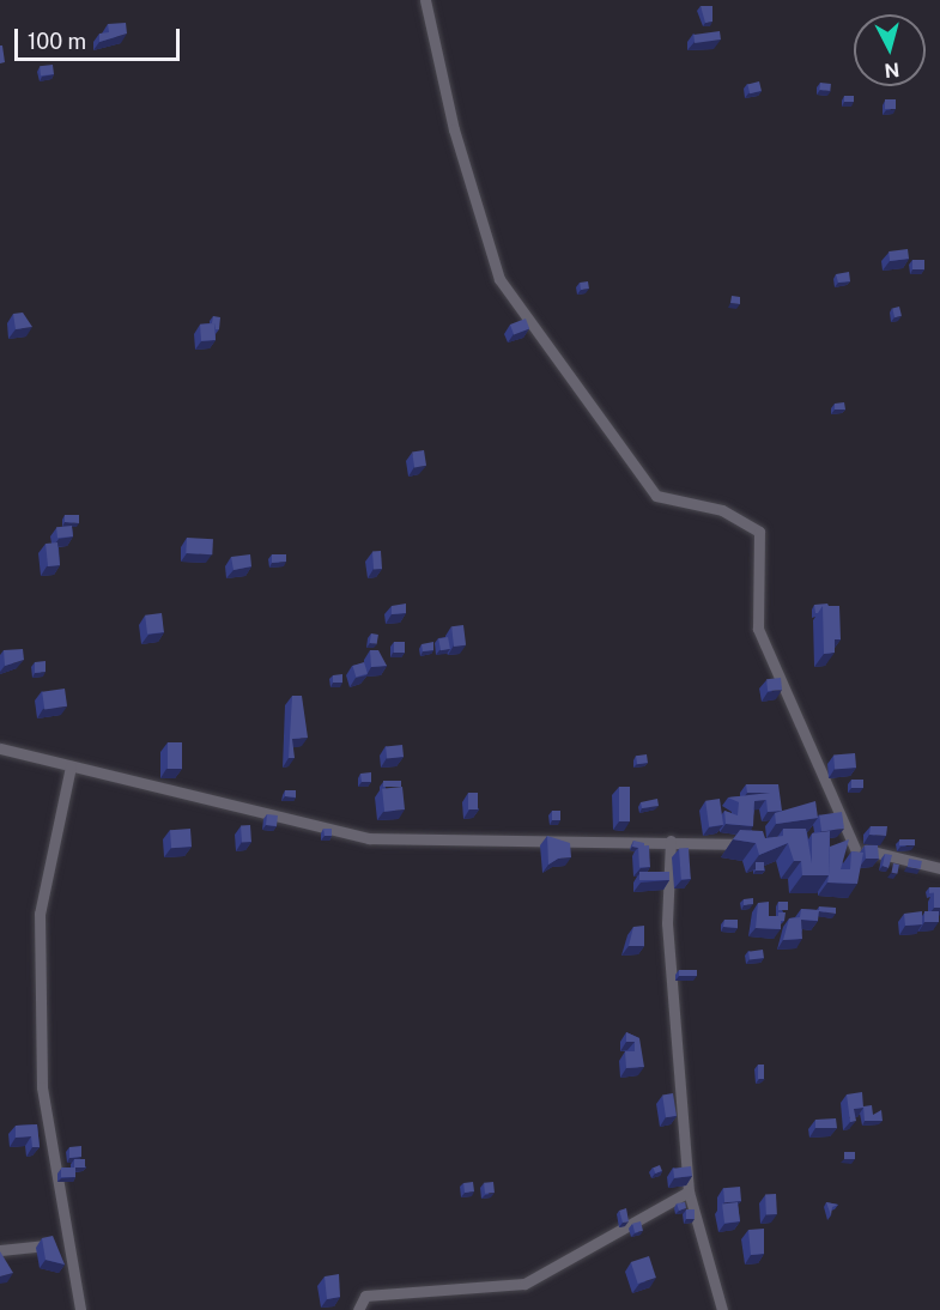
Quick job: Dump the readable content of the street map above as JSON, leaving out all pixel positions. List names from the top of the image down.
{
  "scale_bar": "100 m",
  "north": "bottom"
}
